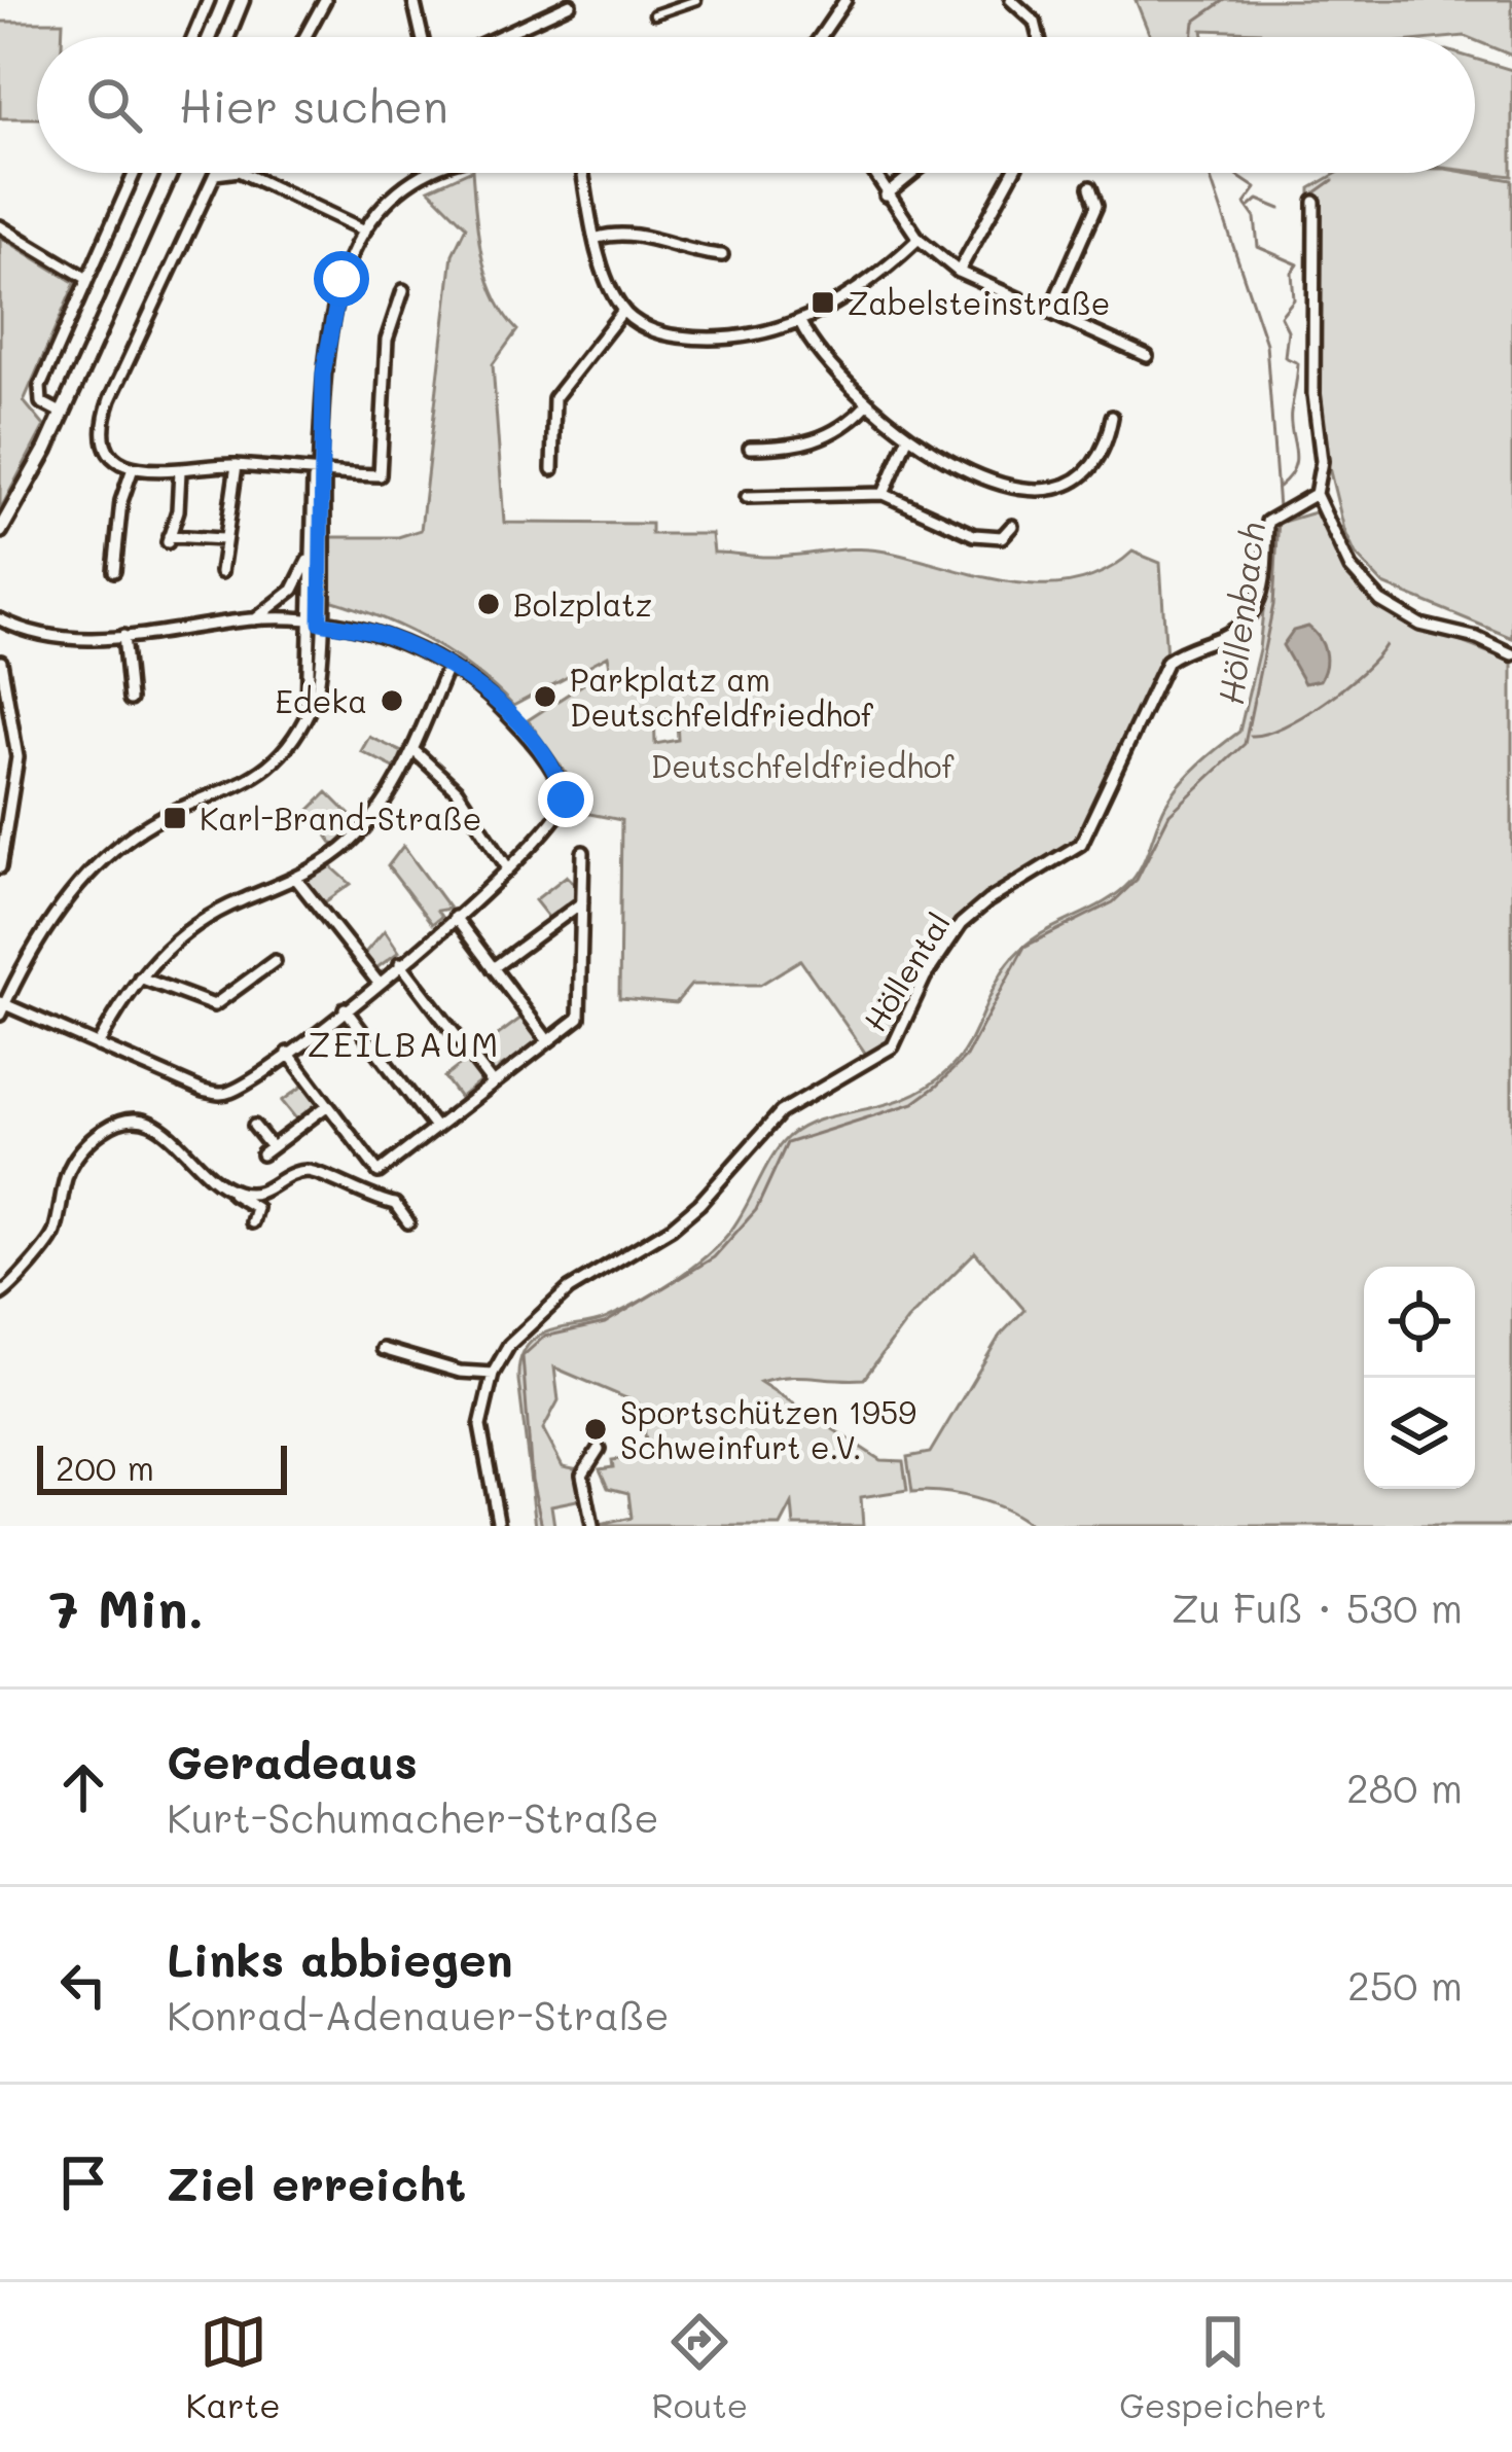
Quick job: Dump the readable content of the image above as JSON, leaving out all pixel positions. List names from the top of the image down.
{
  "streets": {
    "street": ["Höllental"]
  },
  "districts": ["ZEILBAUM"],
  "water": ["Höllenbach"],
  "parks": ["Deutschfeldfriedhof"],
  "places": {
    "transit": ["Zabelsteinstraße", "Karl-Brand-Straße"],
    "other": [
      "Bolzplatz",
      "Parkplatz am Deutschfeldfriedhof",
      "Edeka",
      "Sportschützen 1959 Schweinfurt e.V."
    ]
  },
  "scale_bar": "200 m",
  "page": {
    "search": "Hier suchen",
    "scale": "200 m",
    "heading": ["7 Min.", "Zu Fuß · 530 m"],
    "list": [
      ["Geradeaus", "Kurt-Schumacher-Straße", "280 m"],
      ["Links abbiegen", "Konrad-Adenauer-Straße", "250 m"],
      "Ziel erreicht"
    ],
    "nav": ["Karte", "Route", "Gespeichert"]
  }
}
